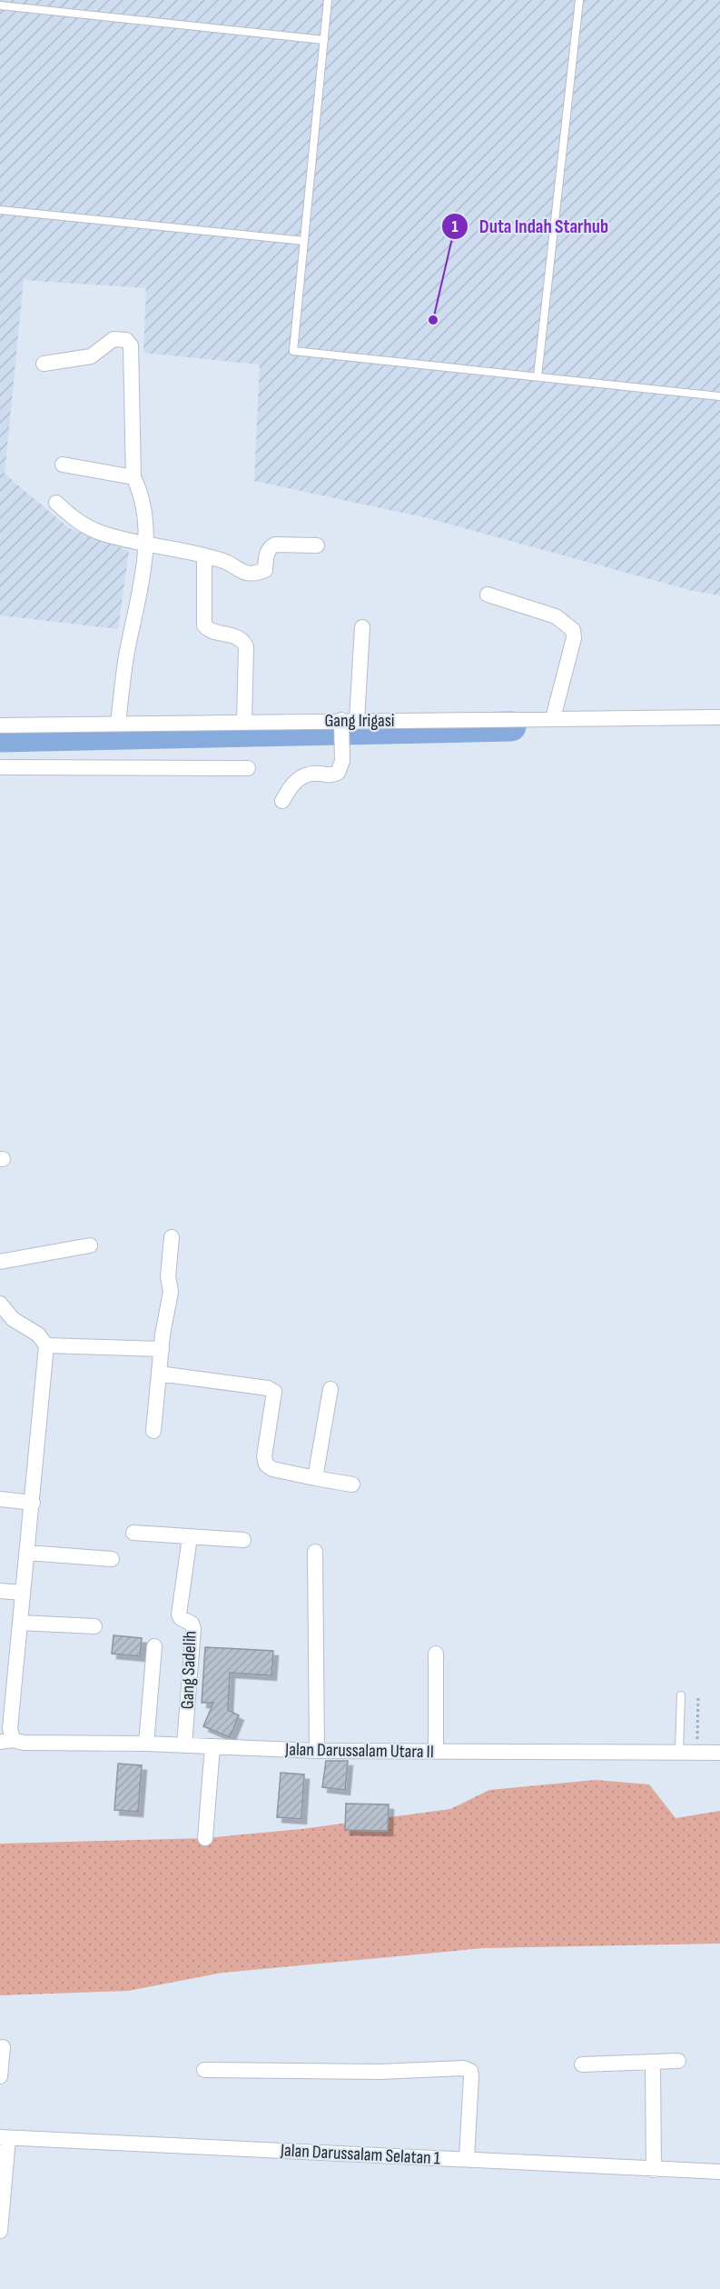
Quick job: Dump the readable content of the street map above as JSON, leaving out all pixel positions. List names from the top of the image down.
{
  "streets": {
    "street": [
      "Gang Irigasi",
      "Gang Sadelih",
      "Jalan Darussalam Utara II",
      "Jalan Darussalam Selatan 1"
    ]
  },
  "crossings": [
    ["Gang Sadelih", "Jalan Darussalam Utara II"]
  ],
  "places": ["Duta Indah Starhub"]
}
